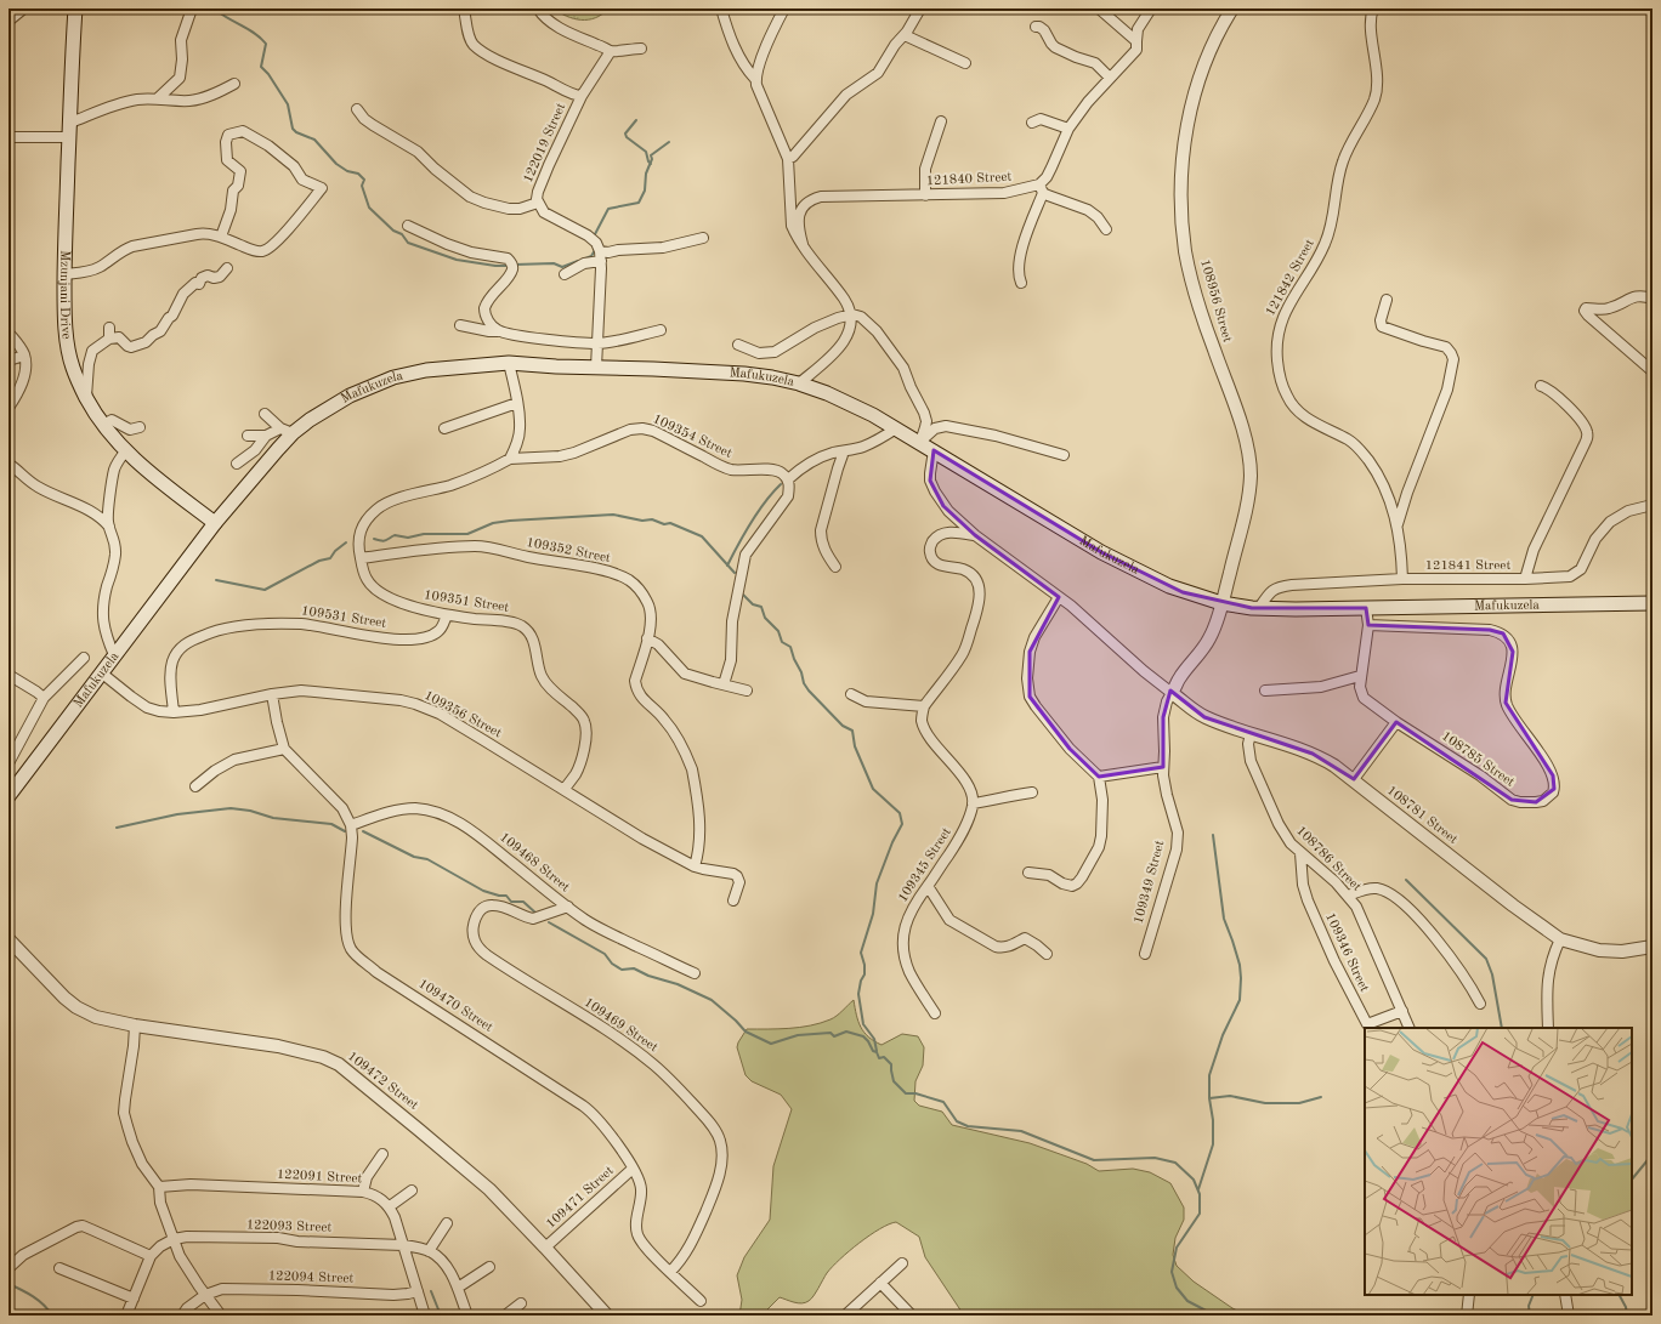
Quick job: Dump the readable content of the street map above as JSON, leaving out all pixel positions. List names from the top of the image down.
{
  "streets": {
    "main road": ["Mzunjani Drive", "Mafukuzela"],
    "street": [
      "122019 Street",
      "121840 Street",
      "121842 Street",
      "108956 Street",
      "109354 Street",
      "109352 Street",
      "121841 Street",
      "109351 Street",
      "109531 Street",
      "109356 Street",
      "108785 Street",
      "108781 Street",
      "108786 Street",
      "109468 Street",
      "109345 Street",
      "109349 Street",
      "109346 Street",
      "109470 Street",
      "109469 Street",
      "109472 Street",
      "122091 Street",
      "109471 Street",
      "122093 Street",
      "122094 Street"
    ]
  },
  "crossings": [
    ["121842 Street", "121841 Street"],
    ["Mzunjani Drive", "Mafukuzela"],
    ["108956 Street", "Mafukuzela"],
    ["108956 Street", "109349 Street"],
    ["Mafukuzela", "121841 Street"],
    ["Mafukuzela", "109356 Street"],
    ["Mafukuzela", "108785 Street"],
    ["Mafukuzela", "109349 Street"],
    ["109354 Street", "109351 Street"],
    ["109352 Street", "109351 Street"],
    ["109352 Street", "109356 Street"],
    ["109351 Street", "109531 Street"],
    ["109351 Street", "109356 Street"],
    ["109531 Street", "109356 Street"],
    ["109356 Street", "109470 Street"],
    ["108781 Street", "108786 Street"],
    ["108781 Street", "109349 Street"],
    ["108786 Street", "109346 Street"],
    ["109468 Street", "109470 Street"],
    ["109468 Street", "109469 Street"],
    ["109470 Street", "109469 Street"],
    ["109470 Street", "109471 Street"],
    ["109472 Street", "109471 Street"]
  ]
}
